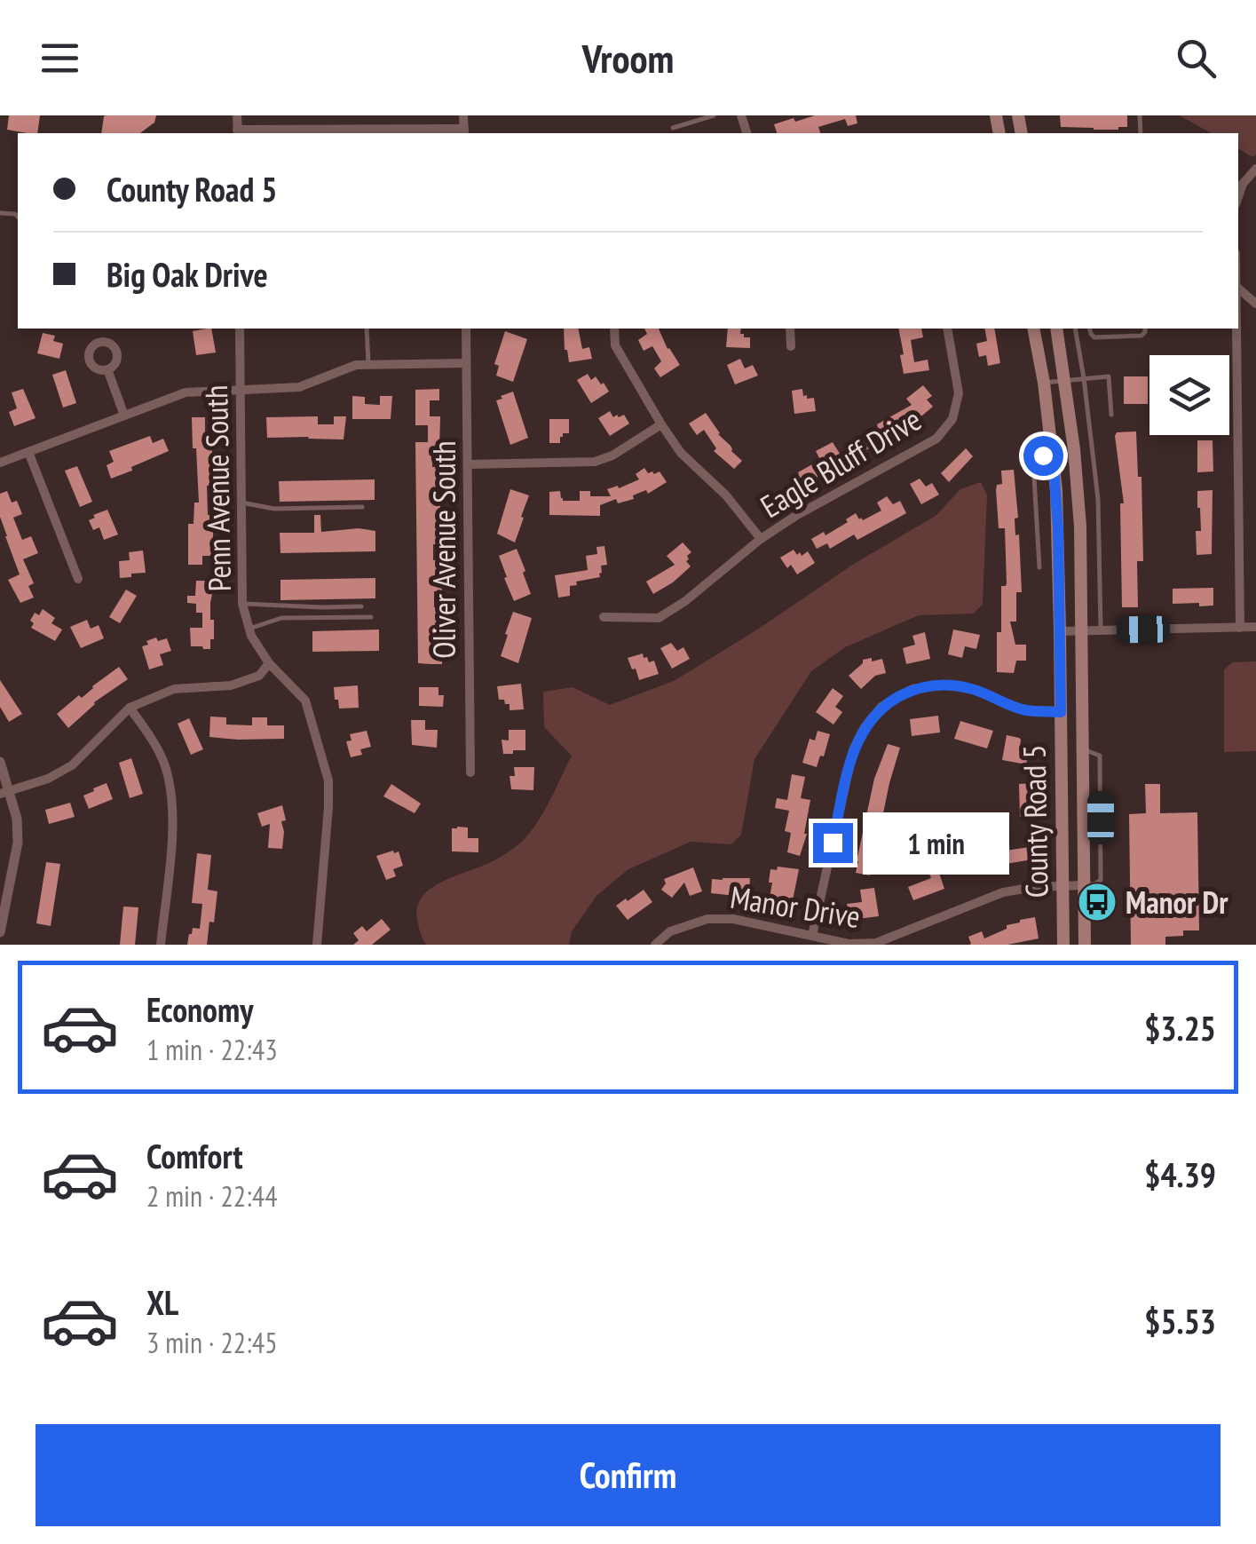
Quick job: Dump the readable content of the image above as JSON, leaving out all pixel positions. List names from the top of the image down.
{
  "streets": {
    "main road": ["County Road 5"],
    "street": [
      "Eagle Bluff Drive",
      "Penn Avenue South",
      "Oliver Avenue South",
      "Manor Drive"
    ]
  },
  "crossings": [
    ["County Road 5", "Manor Drive"]
  ],
  "places": {
    "bus stop": ["Manor Dr"]
  },
  "page": {
    "header": "Vroom",
    "banner": ["County Road 5", "Big Oak Drive"],
    "bubble": "1 min",
    "list": [
      {
        "name": "Economy",
        "note": "1 min · 22:43",
        "value": "$3.25"
      },
      {
        "name": "Comfort",
        "note": "2 min · 22:44",
        "value": "$4.39"
      },
      {
        "name": "XL",
        "note": "3 min · 22:45",
        "value": "$5.53"
      }
    ],
    "buttons": "Confirm"
  }
}
